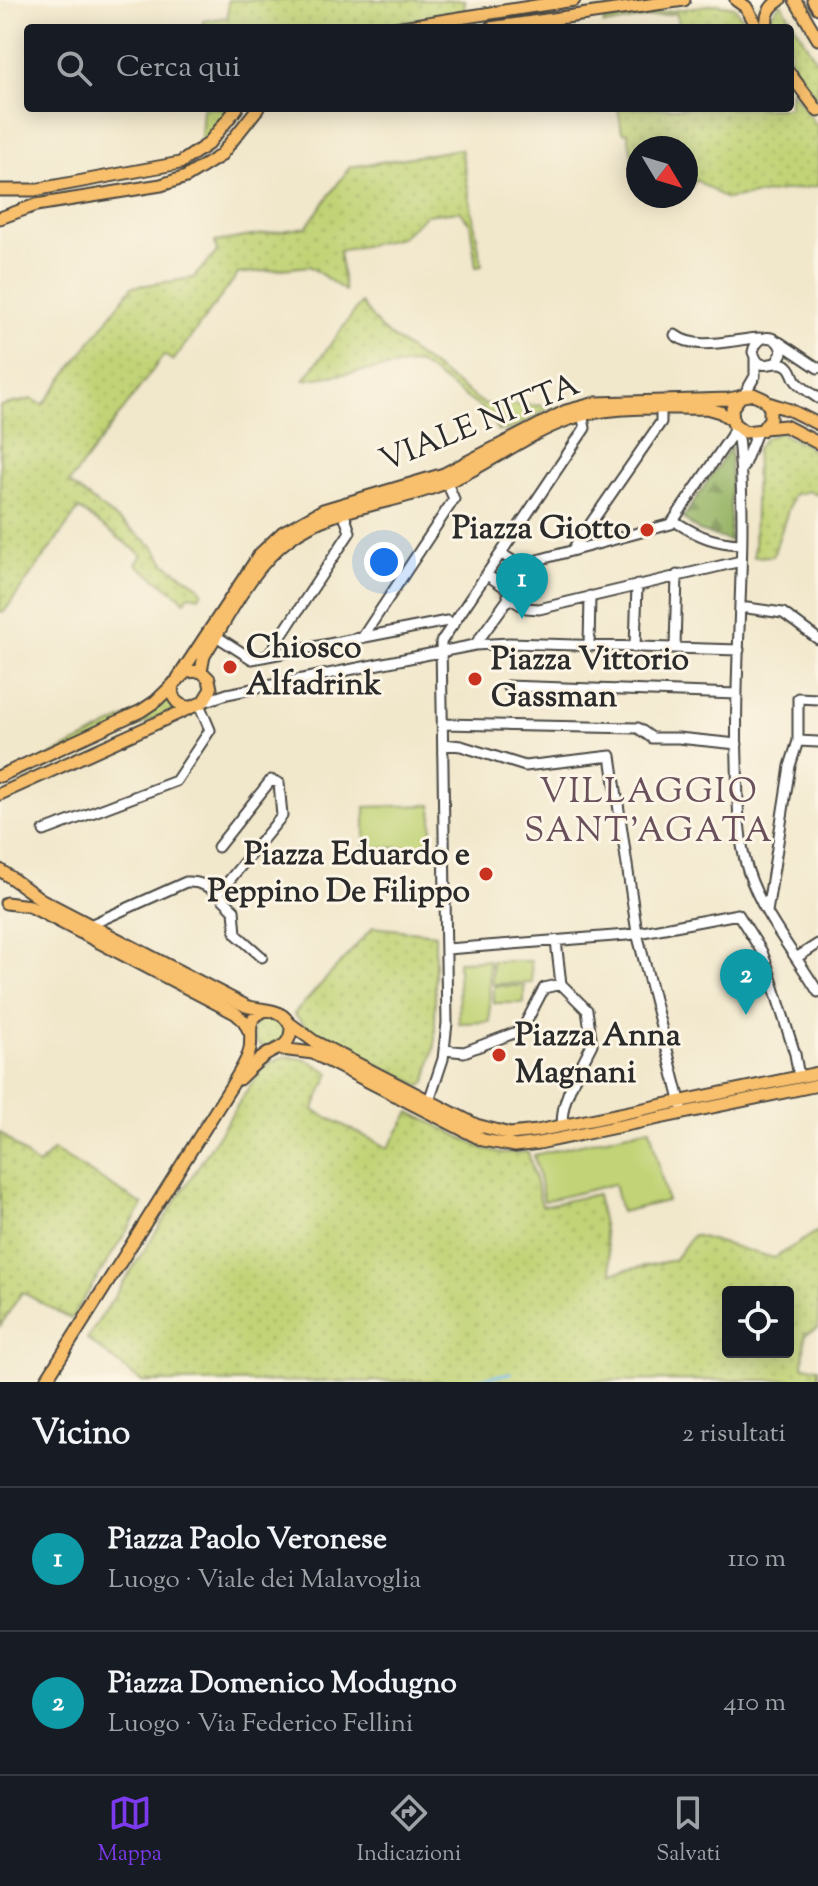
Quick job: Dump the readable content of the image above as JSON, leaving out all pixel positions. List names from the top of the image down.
{
  "streets": {
    "main road": ["VIALE NITTA"]
  },
  "districts": ["VILLAGGIO SANT'AGATA"],
  "places": [
    "Piazza Giotto",
    "Chiosco Alfadrink",
    "Piazza Vittorio Gassman",
    "Piazza Eduardo e Peppino De Filippo",
    "Piazza Anna Magnani"
  ],
  "north": "bottom right",
  "page": {
    "search": "Cerca qui",
    "pins": ["1", "2"],
    "heading": ["Vicino", "2 risultati"],
    "list": [
      {
        "mark": "1",
        "name": "Piazza Paolo Veronese",
        "note": "Luogo · Viale dei Malavoglia",
        "value": "110 m"
      },
      {
        "mark": "2",
        "name": "Piazza Domenico Modugno",
        "note": "Luogo · Via Federico Fellini",
        "value": "410 m"
      }
    ],
    "nav": ["Mappa", "Indicazioni", "Salvati"]
  }
}
